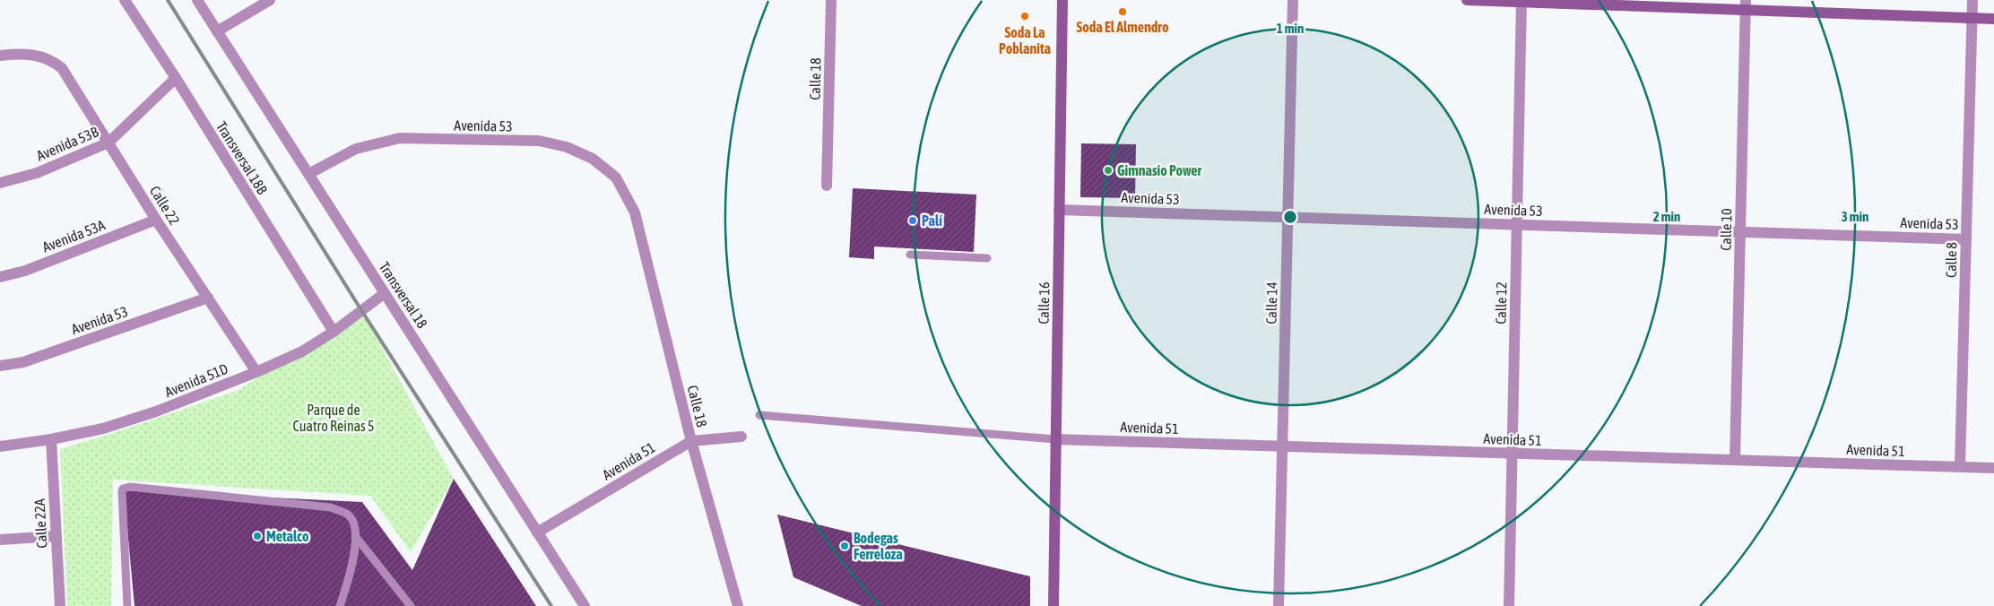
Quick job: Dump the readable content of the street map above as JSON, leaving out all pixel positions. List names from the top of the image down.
{
  "streets": {
    "street": [
      "Calle 18",
      "Avenida 53",
      "Avenida 53B",
      "Transversal 18B",
      "Calle 22",
      "Calle 10",
      "Avenida 53A",
      "Calle 8",
      "Transversal 18",
      "Calle 16",
      "Calle 14",
      "Calle 12",
      "Avenida 51D",
      "Avenida 51",
      "Calle 22A"
    ]
  },
  "crossings": [
    ["Calle 18", "Avenida 53"],
    ["Calle 18", "Avenida 51"],
    ["Avenida 53", "Calle 22"],
    ["Avenida 53", "Calle 10"],
    ["Avenida 53", "Calle 8"],
    ["Avenida 53", "Transversal 18"],
    ["Avenida 53", "Calle 16"],
    ["Avenida 53", "Calle 14"],
    ["Avenida 53", "Calle 12"],
    ["Avenida 53B", "Transversal 18B"],
    ["Avenida 53B", "Calle 22"],
    ["Transversal 18B", "Avenida 51D"],
    ["Calle 22", "Avenida 53A"],
    ["Calle 22", "Avenida 51D"],
    ["Calle 10", "Avenida 51"],
    ["Calle 8", "Avenida 51"],
    ["Transversal 18", "Avenida 51D"],
    ["Transversal 18", "Avenida 51"],
    ["Calle 16", "Avenida 51"],
    ["Calle 14", "Avenida 51"],
    ["Calle 12", "Avenida 51"],
    ["Avenida 51D", "Calle 22A"]
  ],
  "parks": ["Parque de Cuatro Reinas 5"],
  "places": [
    "Soda El Almendro",
    "Soda La Poblanita",
    "Gimnasio Power",
    "Palí",
    "Metalco",
    "Bodegas Ferreloza"
  ],
  "rings": ["1 min", "2 min", "3 min"]
}
